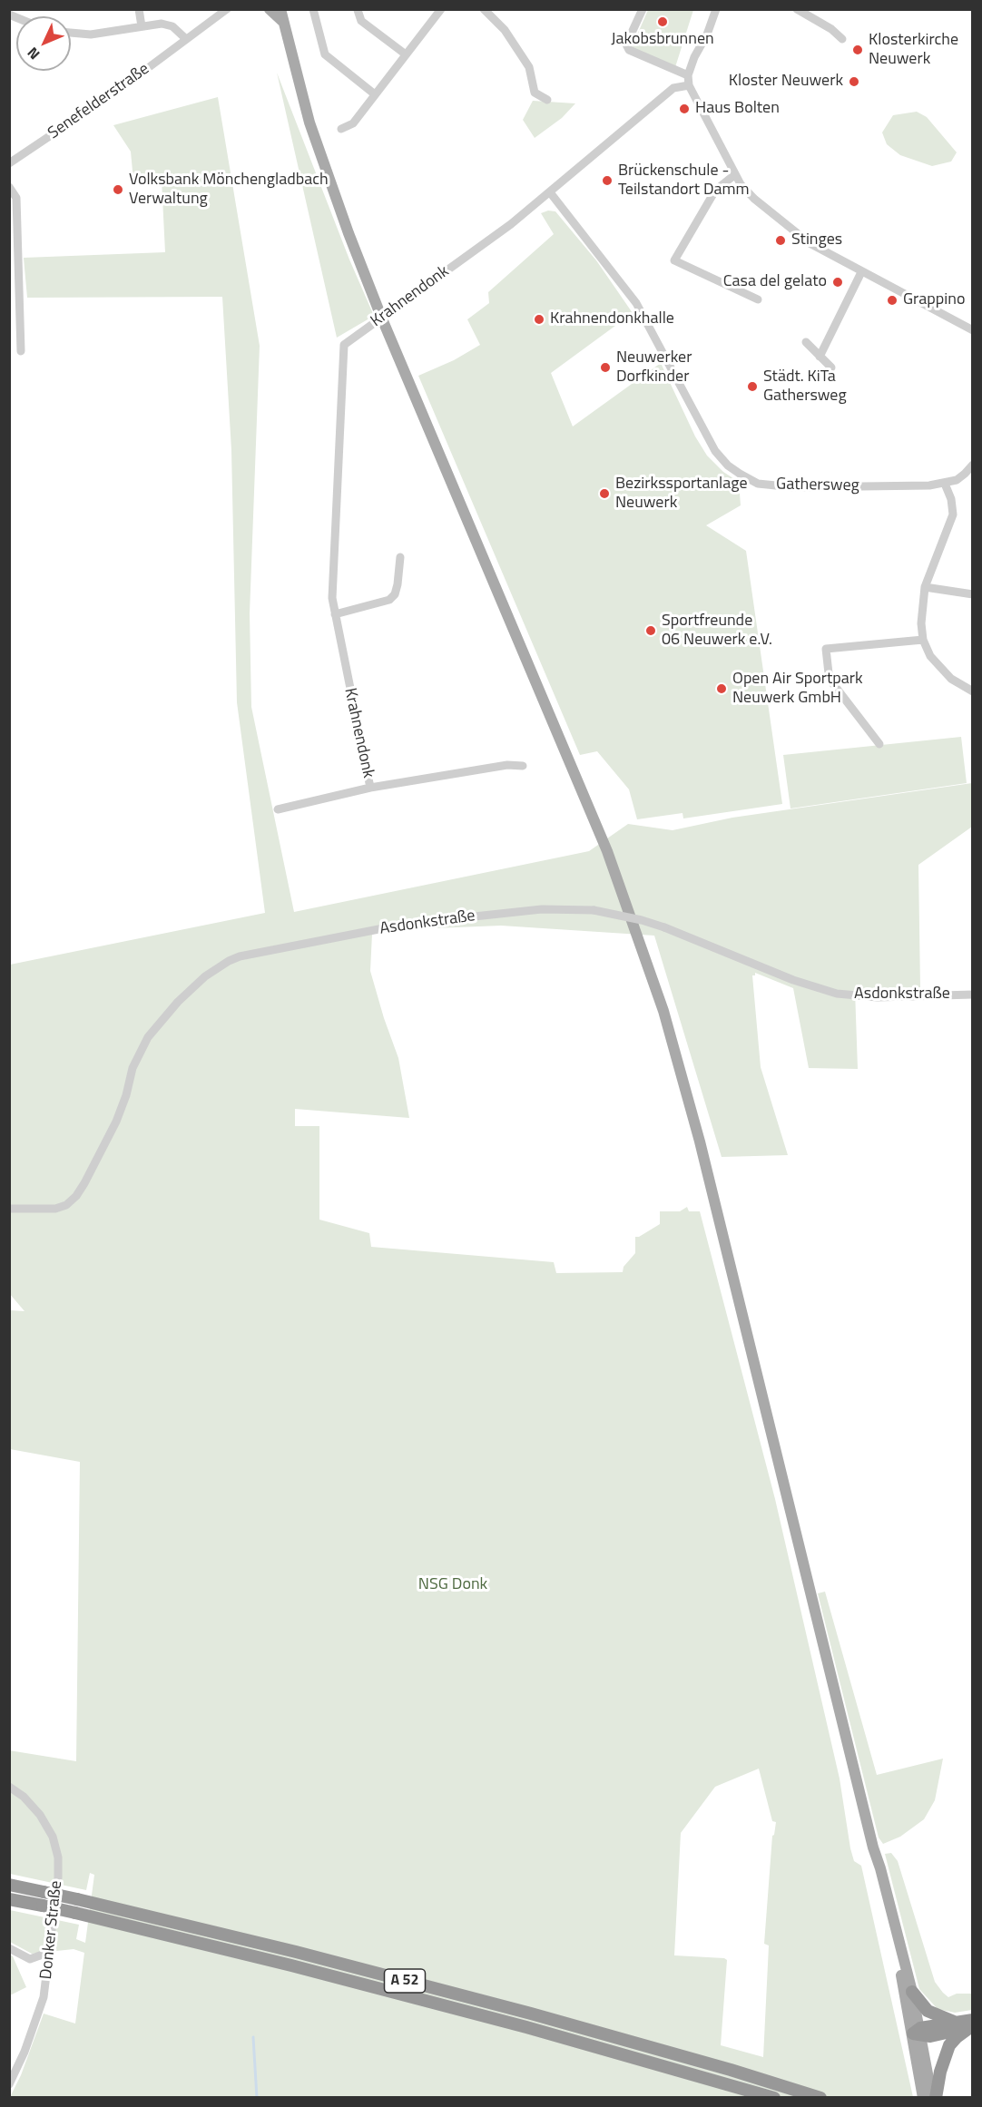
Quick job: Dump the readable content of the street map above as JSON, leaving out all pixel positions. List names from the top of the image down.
{
  "streets": {
    "highway": ["A 52"],
    "street": [
      "Senefelderstraße",
      "Krahnendonk",
      "Gathersweg",
      "Asdonkstraße",
      "Donker Straße"
    ]
  },
  "crossings": [
    ["Krahnendonk", "Gathersweg"]
  ],
  "parks": ["NSG Donk"],
  "places": [
    "Jakobsbrunnen",
    "Klosterkirche Neuwerk",
    "Kloster Neuwerk",
    "Haus Bolten",
    "Brückenschule - Teilstandort Damm",
    "Volksbank Mönchengladbach Verwaltung",
    "Stinges",
    "Casa del gelato",
    "Grappino",
    "Krahnendonkhalle",
    "Neuwerker Dorfkinder",
    "Städt. KiTa Gathersweg",
    "Bezirkssportanlage Neuwerk",
    "Sportfreunde 06 Neuwerk e.V.",
    "Open Air Sportpark Neuwerk GmbH"
  ],
  "north": "bottom left"
}
